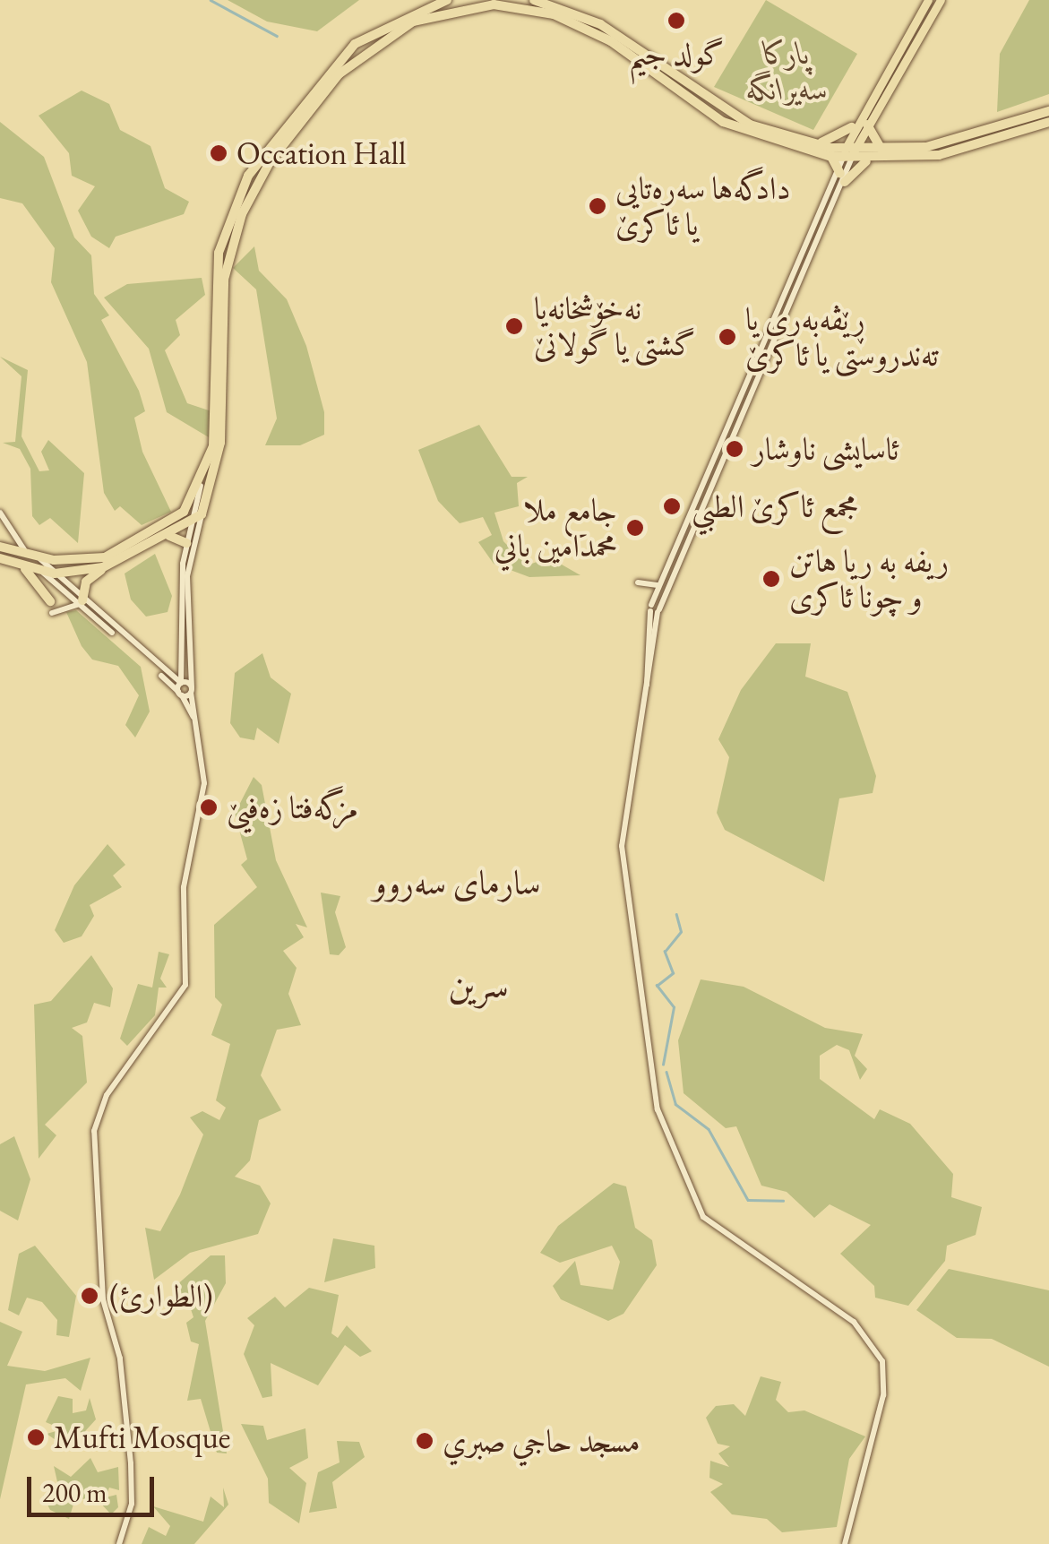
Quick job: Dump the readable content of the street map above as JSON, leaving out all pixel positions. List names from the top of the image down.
{
  "districts": ["سارمای سەروو", "سرين"],
  "parks": ["پارکا سەیرانگه"],
  "places": [
    "گولد جیم",
    "Occation Hall",
    "دادگەها سەرەتایی یا ئاکرێ",
    "نەخۆشخانەیا گشتی یا گولانێ",
    "ڕێڤەبەری یا تەندروستی یا ئاکرێ",
    "ئاسايشى ناوشار",
    "مجمع ئاکرێ الطبي",
    "جامع ملا محمدامين باني",
    "ريفه به ريا هاتن و چونا ئاكرى",
    "مزگەفتا زەفیێ",
    "(الطوارئ)",
    "Mufti Mosque",
    "مسجد حاجي صبري"
  ],
  "scale_bar": "200 m"
}
